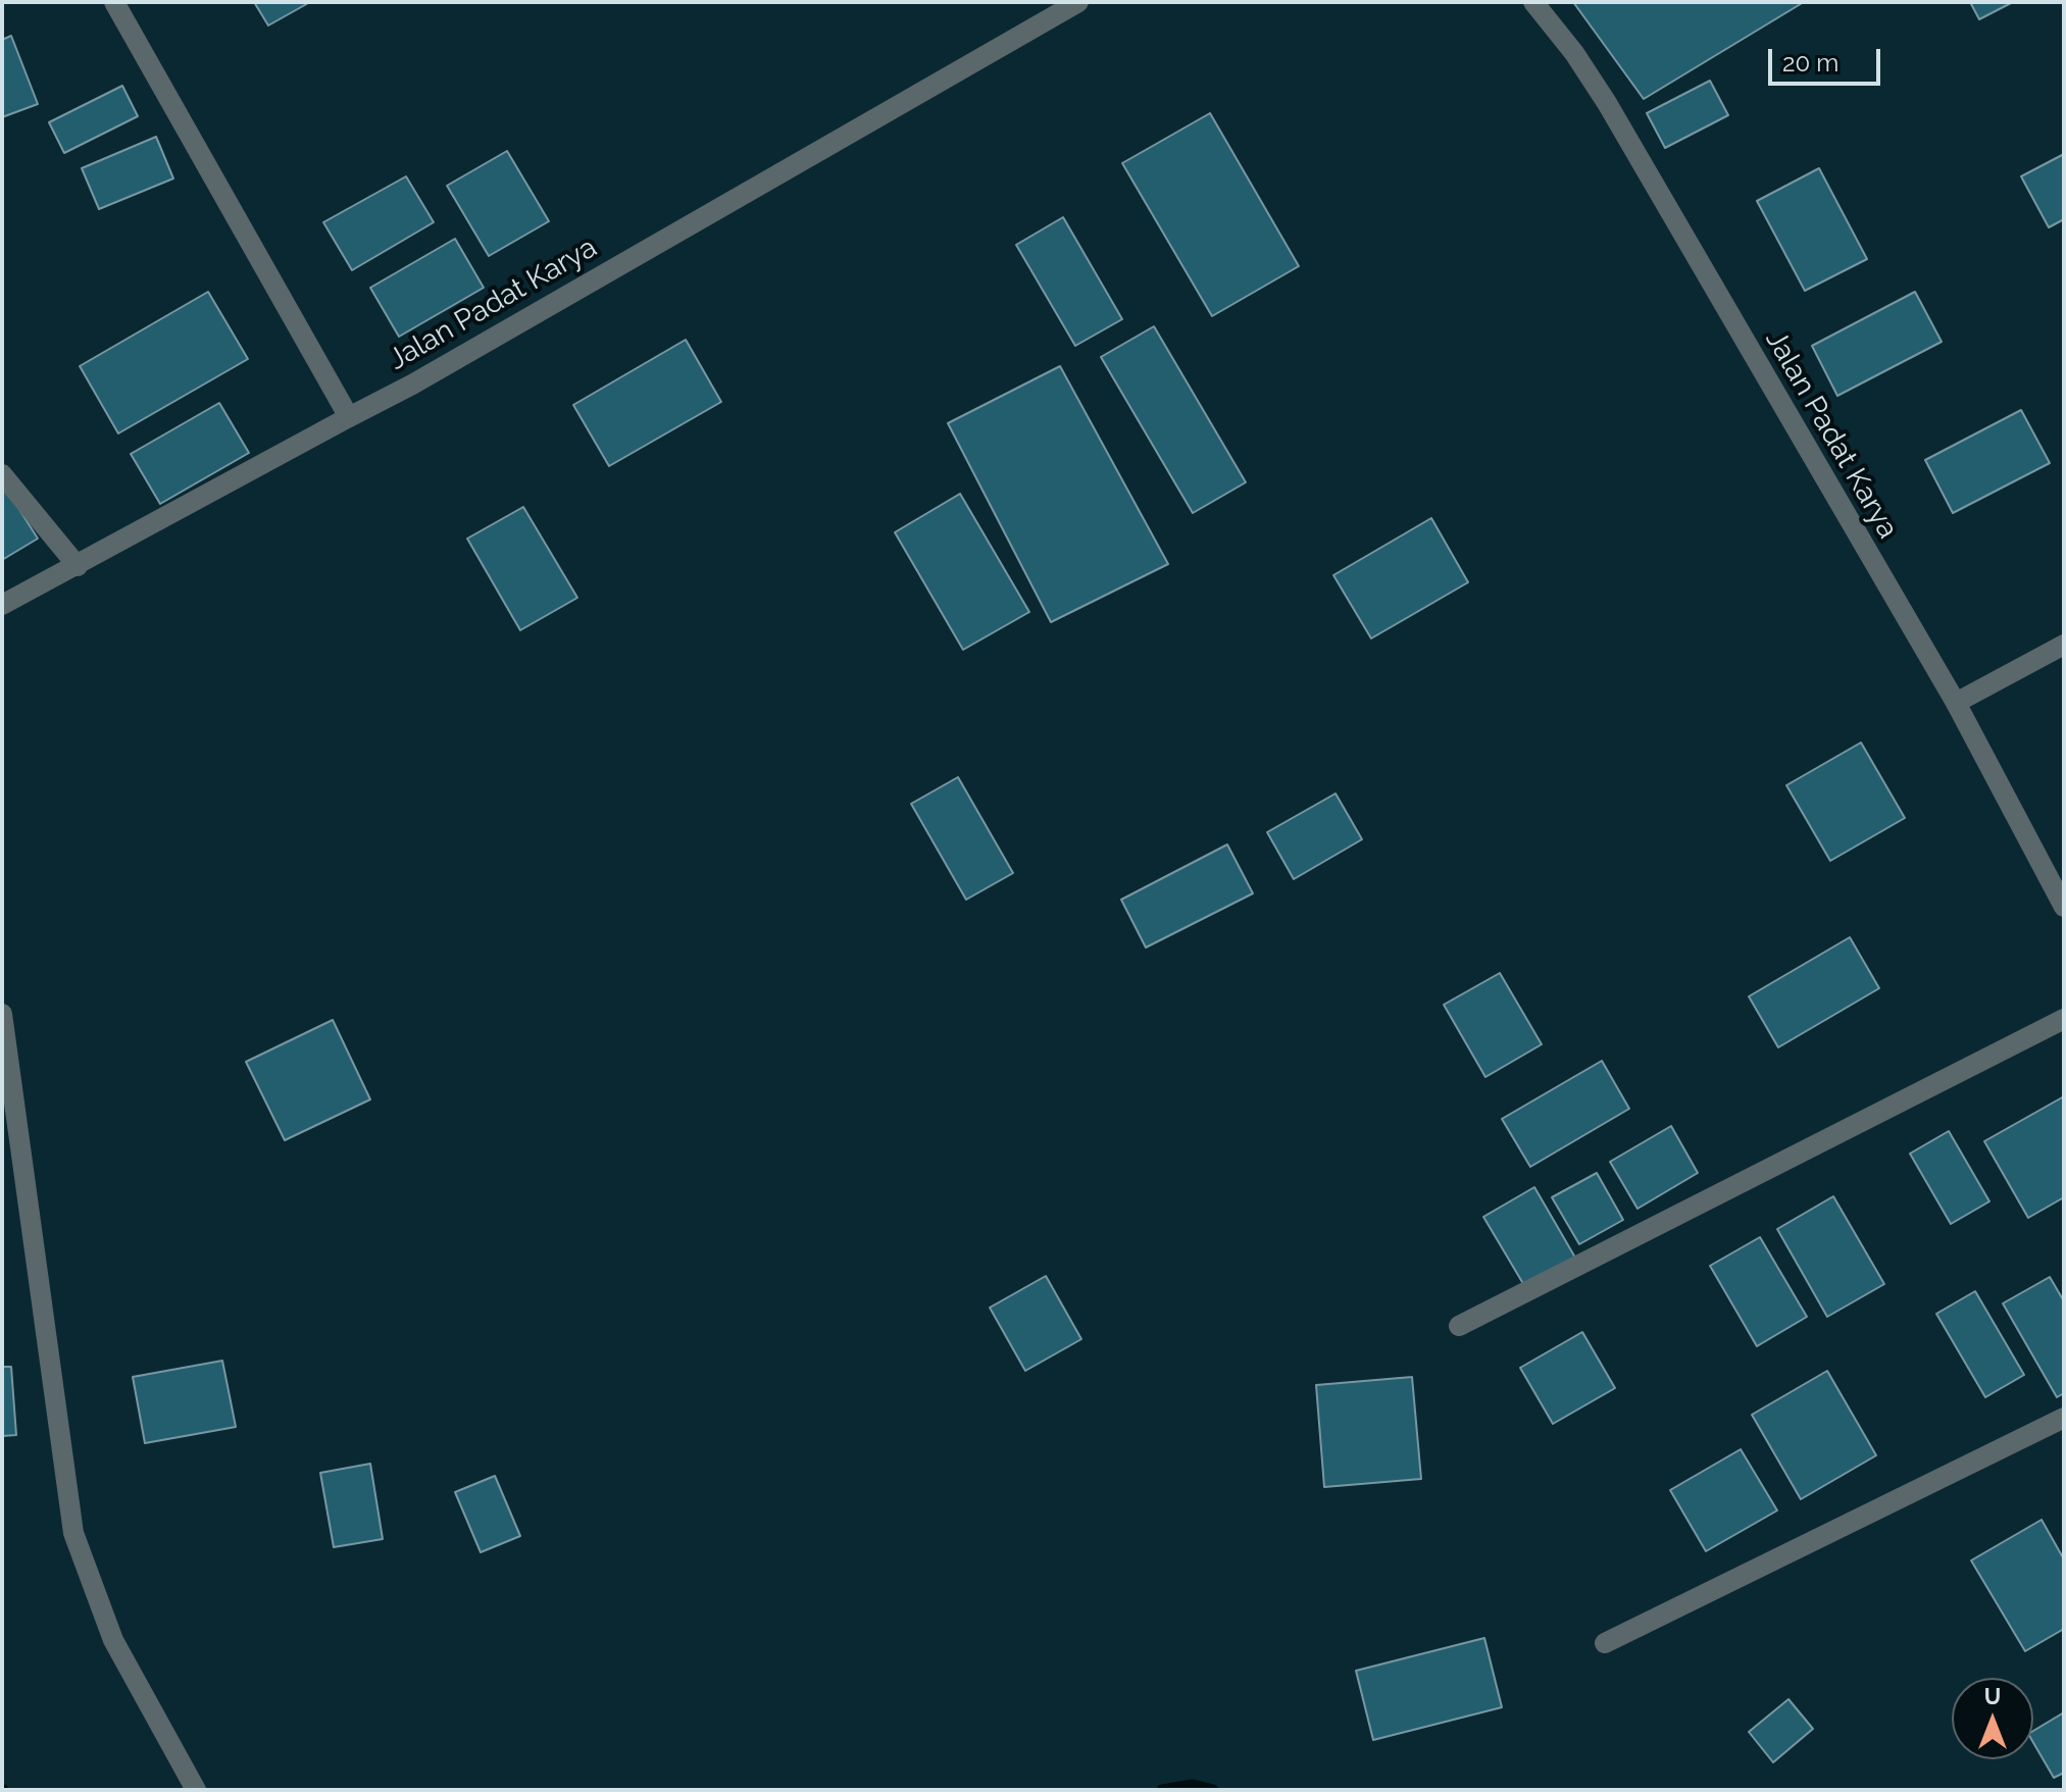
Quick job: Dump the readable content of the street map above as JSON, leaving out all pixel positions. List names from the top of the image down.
{
  "streets": {
    "street": ["Jalan Padat Karya"]
  },
  "scale_bar": "20 m",
  "north": "top"
}
